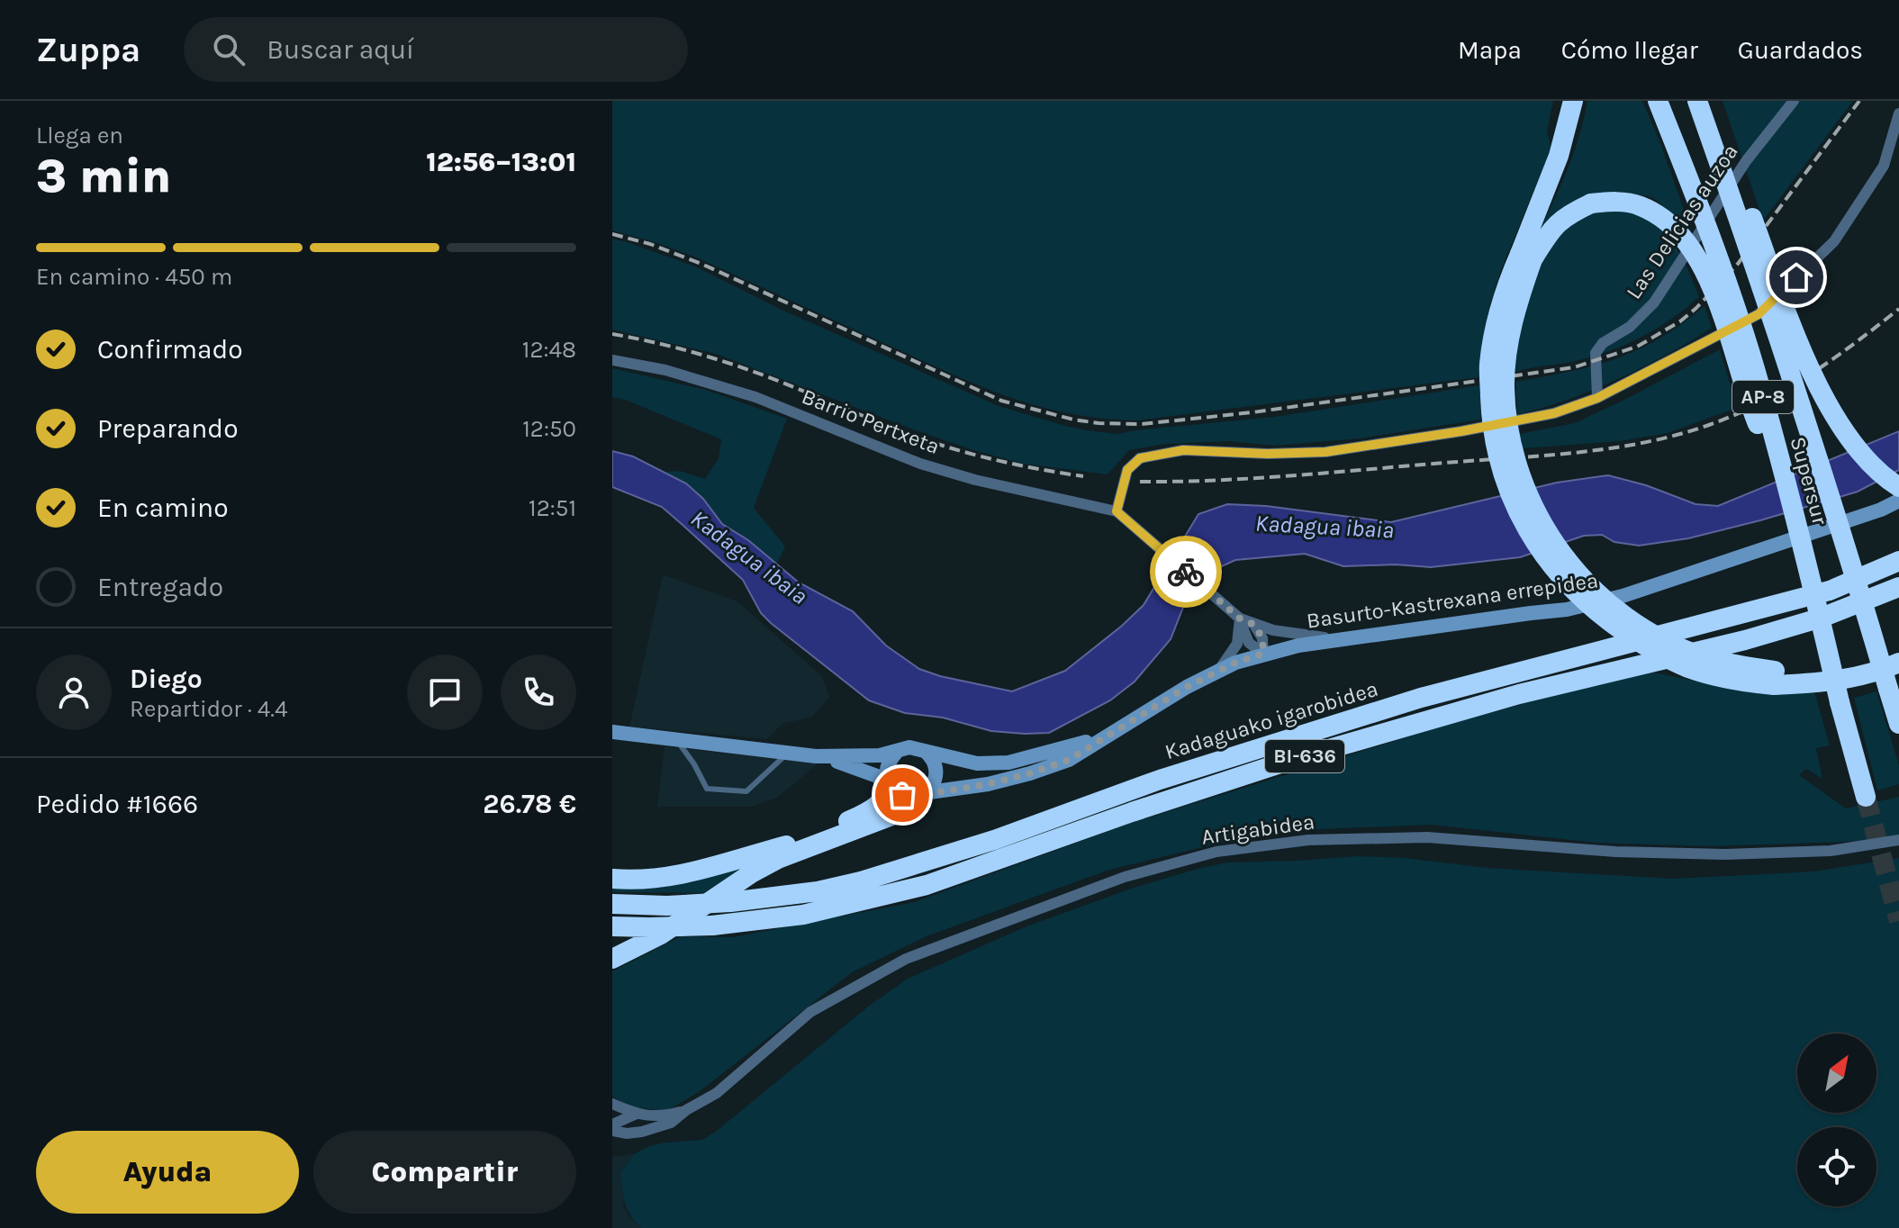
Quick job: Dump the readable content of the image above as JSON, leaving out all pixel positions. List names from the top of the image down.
{
  "streets": {
    "highway": [
      "AP-8",
      "Supersur",
      "Kadaguako igarobidea",
      "BI-636"
    ],
    "street": [
      "Las Delicias auzoa",
      "Barrio Pertxeta",
      "Basurto-Kastrexana errepidea",
      "Artigabidea"
    ]
  },
  "water": ["Kadagua ibaia"],
  "north": "top right",
  "page": {
    "header": "Zuppa",
    "search": "Buscar aquí",
    "nav": ["Mapa", "Cómo llegar", "Guardados"],
    "heading": ["3 min", "Llega en", "12:56–13:01"],
    "panel": [
      "Diego",
      "Repartidor · 4.4",
      "Pedido #1666",
      "26.78 €"
    ],
    "bar": "En camino · 450 m",
    "list": [
      ["Confirmado", "12:48"],
      ["Preparando", "12:50"],
      ["En camino", "12:51"],
      "Entregado"
    ],
    "buttons": ["Ayuda", "Compartir"]
  }
}
